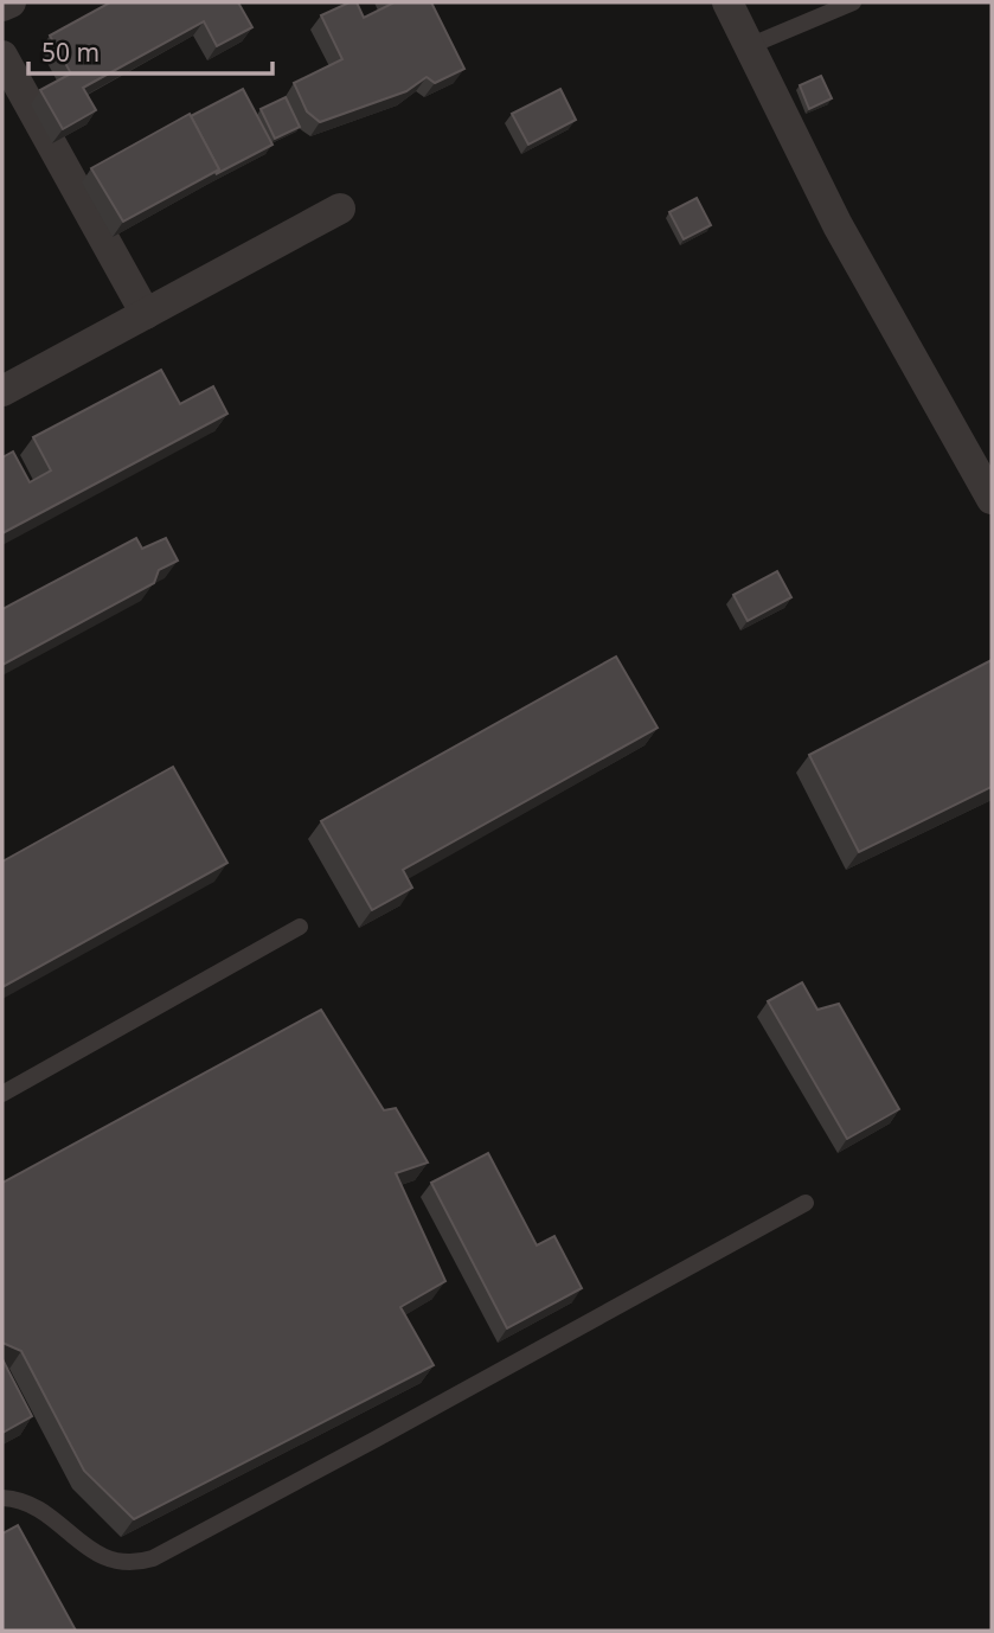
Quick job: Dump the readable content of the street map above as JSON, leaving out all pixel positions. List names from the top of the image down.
{
  "scale_bar": "50 m"
}
